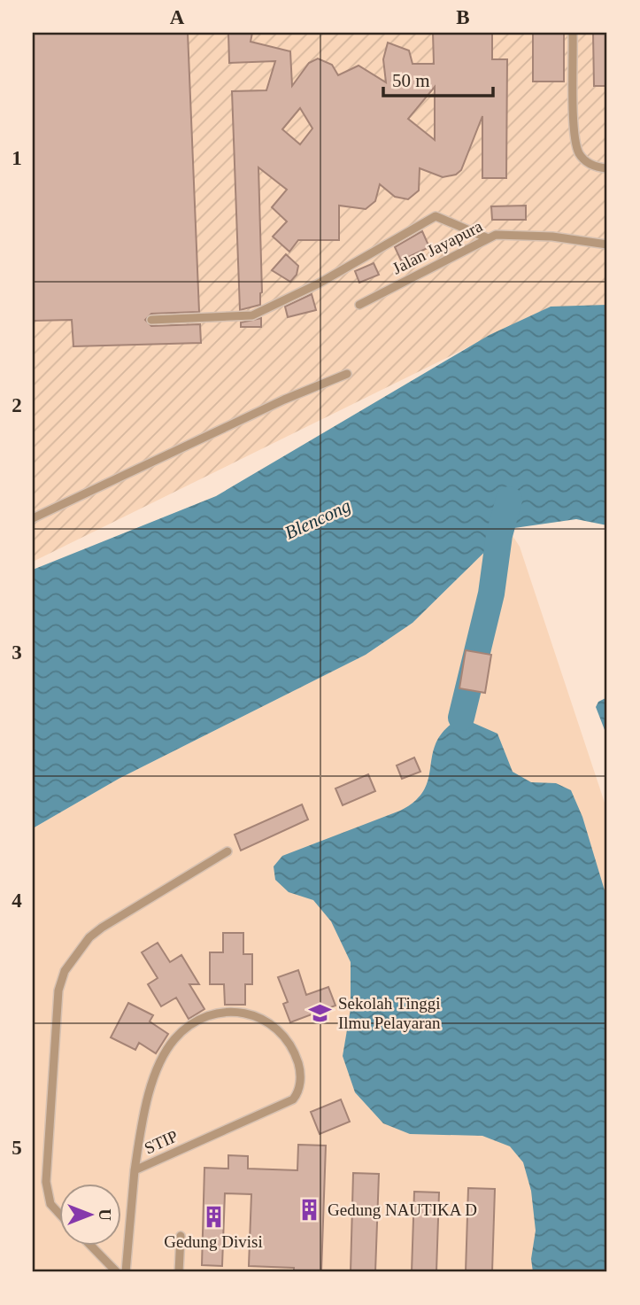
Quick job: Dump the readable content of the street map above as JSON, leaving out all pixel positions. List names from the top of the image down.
{
  "streets": {
    "lane": ["Jalan Jayapura", "STIP"]
  },
  "water": ["Blencong"],
  "places": {
    "school or university": ["Sekolah Tinggi Ilmu Pelayaran"],
    "building": ["Gedung NAUTIKA D", "Gedung Divisi"]
  },
  "scale_bar": "50 m",
  "north": "right",
  "grid": {
    "columns": ["A", "B"],
    "rows": [
      "1",
      "2",
      "3",
      "4",
      "5"
    ]
  }
}
